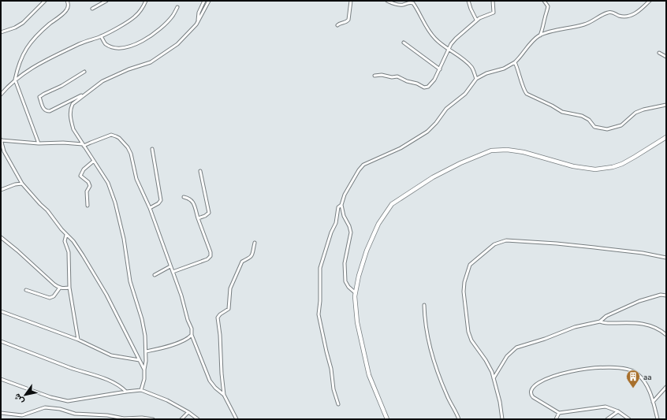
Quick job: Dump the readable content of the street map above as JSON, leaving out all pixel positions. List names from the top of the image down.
{
  "places": {
    "building": ["aa"]
  },
  "north": "bottom left"
}
